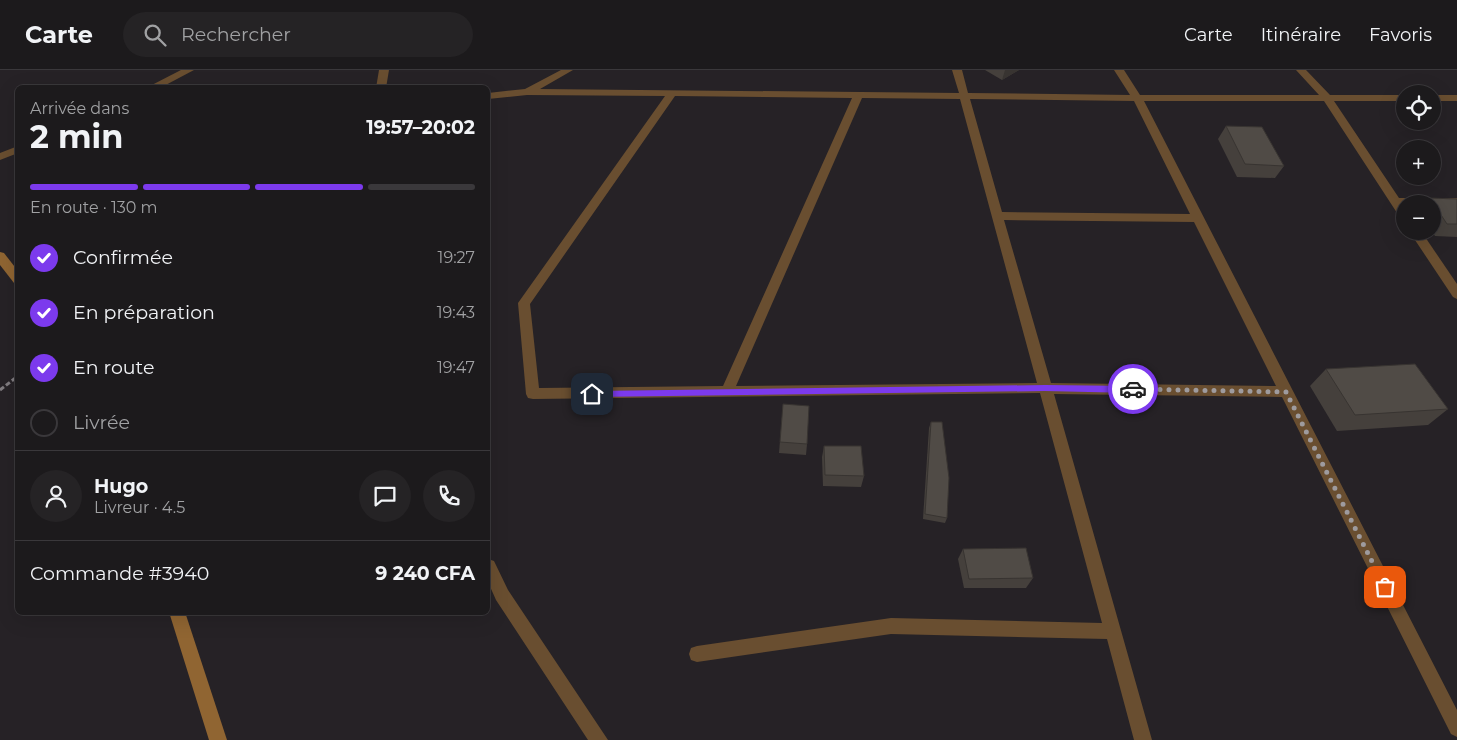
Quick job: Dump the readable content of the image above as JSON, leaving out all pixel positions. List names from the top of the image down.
{
  "page": {
    "header": "Carte",
    "search": "Rechercher",
    "nav": ["Carte", "Itinéraire", "Favoris"],
    "map_buttons": ["+", "−"],
    "heading": ["2 min", "Arrivée dans", "19:57–20:02"],
    "panel": [
      "Hugo",
      "Livreur · 4.5",
      "Commande #3940",
      "9 240 CFA"
    ],
    "bar": "En route · 130 m",
    "list": [
      ["Confirmée", "19:27"],
      ["En préparation", "19:43"],
      ["En route", "19:47"],
      "Livrée"
    ]
  }
}
